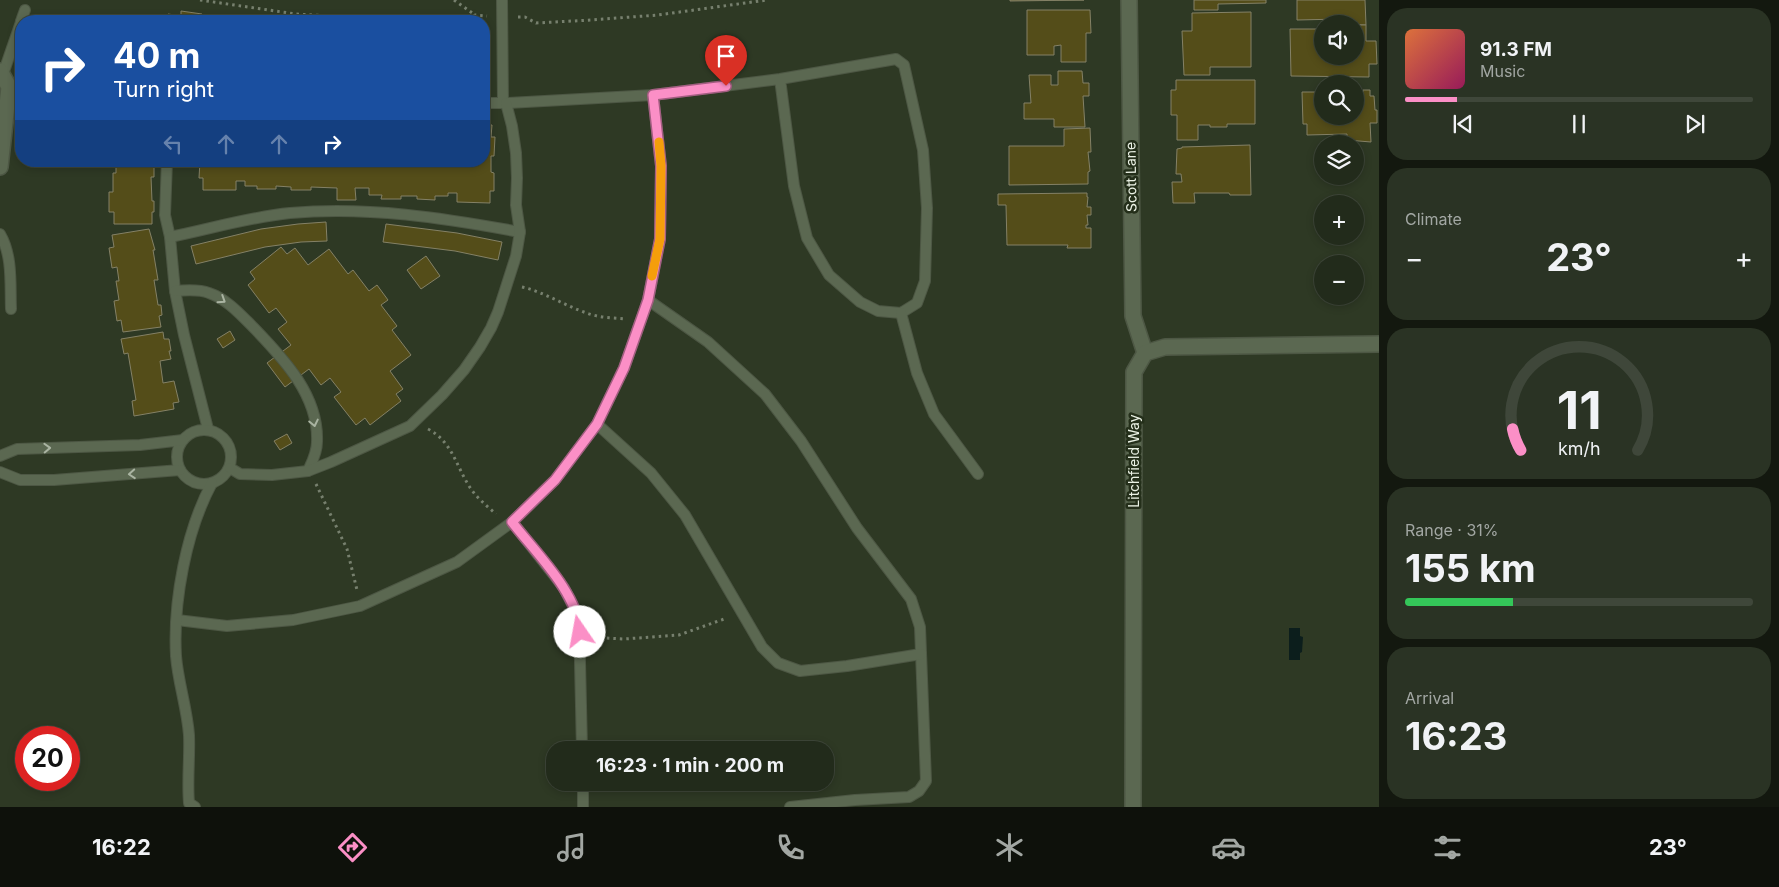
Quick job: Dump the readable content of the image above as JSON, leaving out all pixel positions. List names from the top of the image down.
{
  "streets": {
    "street": ["Scott Lane", "Litchfield Way"]
  },
  "crossings": [
    ["Scott Lane", "Litchfield Way"]
  ],
  "page": {
    "map_buttons": ["+", "−"],
    "turn": ["40 m", "Turn right"],
    "song": ["91.3 FM", "Music"],
    "tile": [
      "Climate",
      ["Range · 31%", "155 km"],
      ["Arrival", "16:23"]
    ],
    "heat": ["−", "23°", "+"],
    "limit": "20",
    "trip": "16:23 · 1 min · 200 m",
    "tabs": ["16:22", "23°"],
    "gauge": ["11", "km/h"]
  }
}
